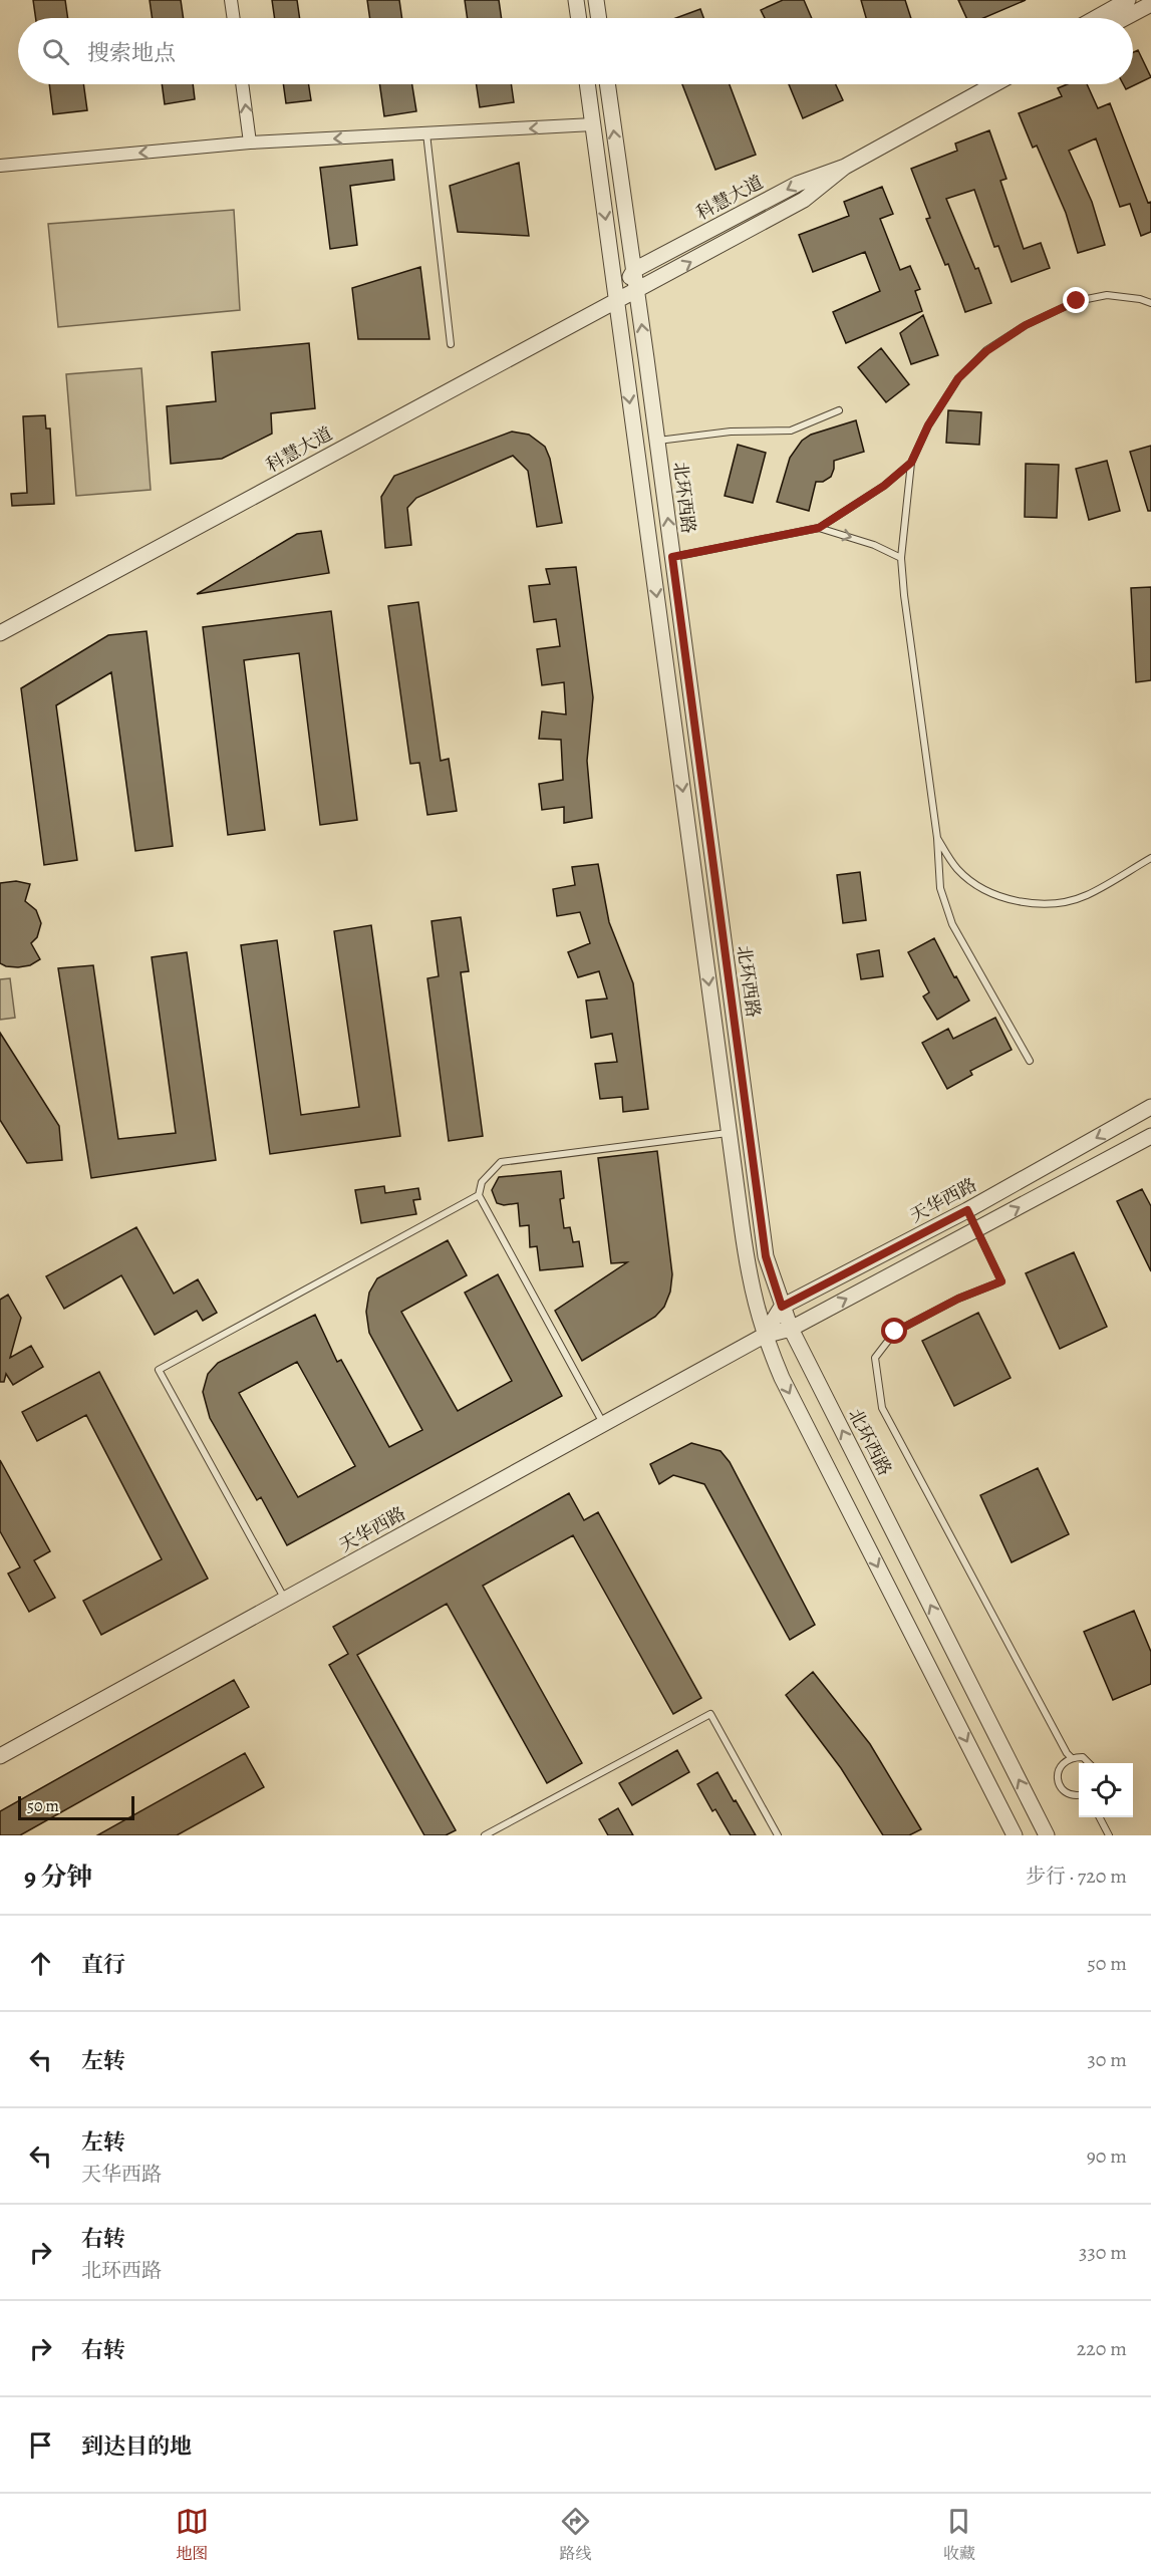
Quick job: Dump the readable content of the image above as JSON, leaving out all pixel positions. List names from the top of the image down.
{
  "streets": {
    "street": ["科慧大道", "北环西路", "天华西路"]
  },
  "crossings": [
    ["科慧大道", "北环西路"],
    ["北环西路", "天华西路"]
  ],
  "scale_bar": "50 m",
  "page": {
    "search": "搜索地点",
    "scale": "50 m",
    "heading": ["9 分钟", "步行 · 720 m"],
    "list": [
      ["直行", "50 m"],
      ["左转", "30 m"],
      ["左转", "天华西路", "90 m"],
      ["右转", "北环西路", "330 m"],
      ["右转", "220 m"],
      "到达目的地"
    ],
    "nav": ["地图", "路线", "收藏"]
  }
}
